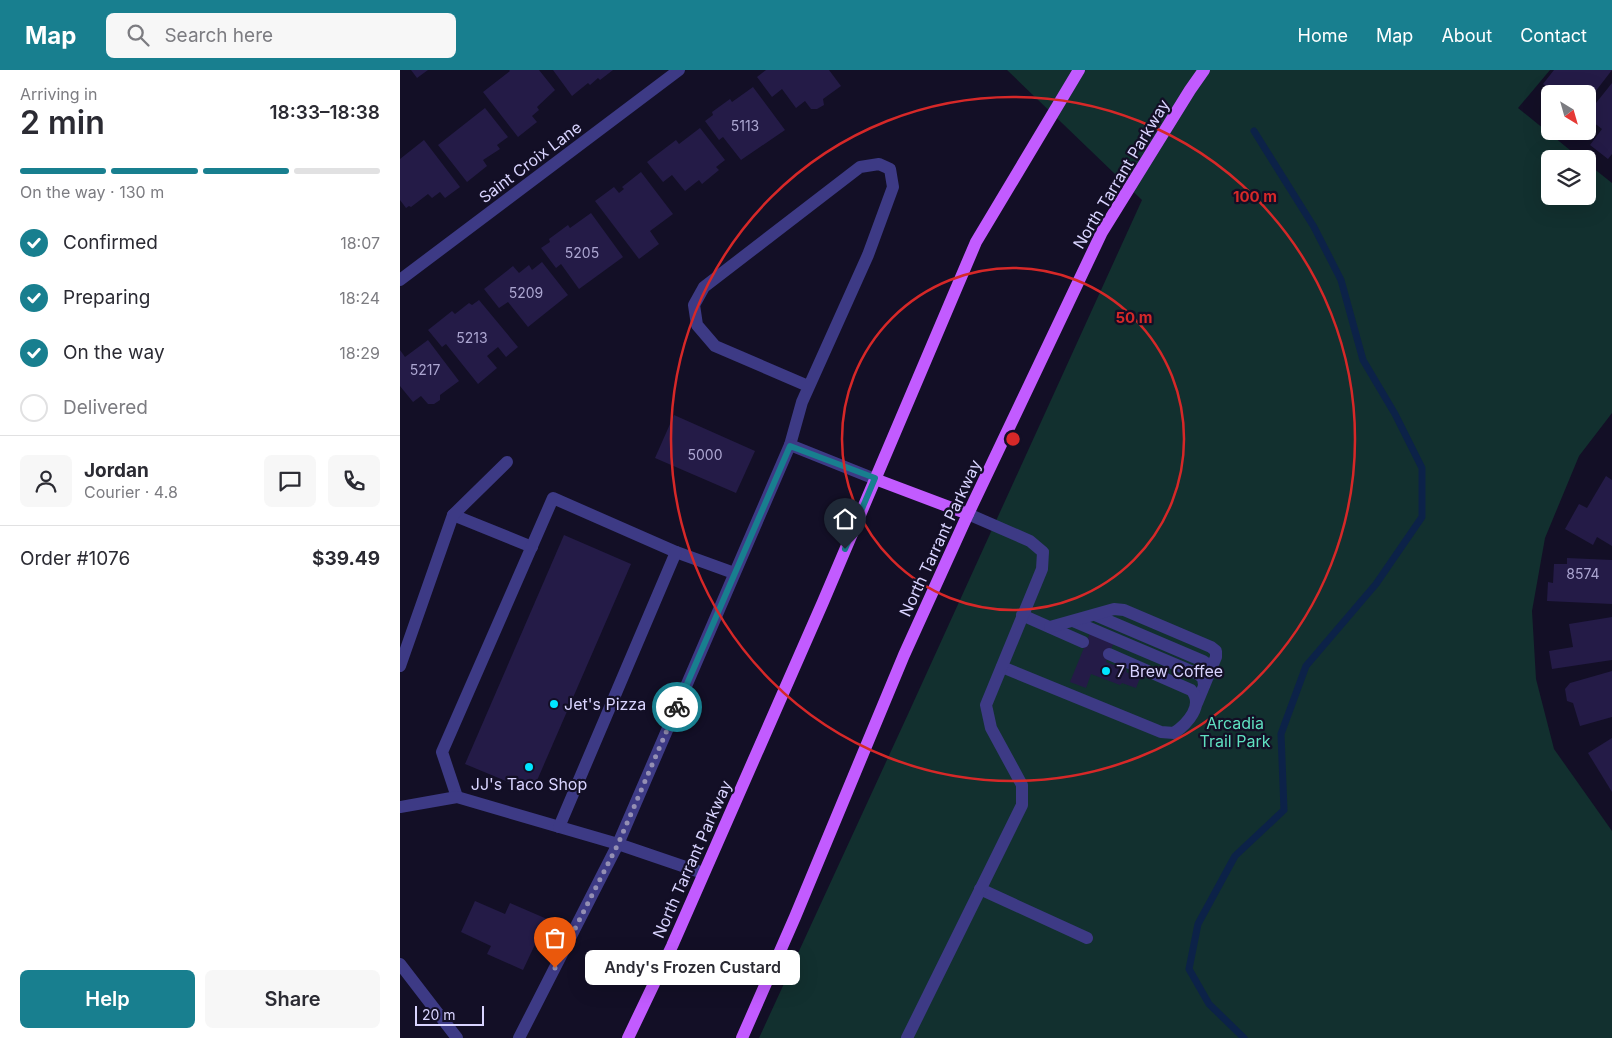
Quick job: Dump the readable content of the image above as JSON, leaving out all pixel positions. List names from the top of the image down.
{
  "streets": {
    "main road": ["North Tarrant Parkway"],
    "street": ["Saint Croix Lane"]
  },
  "parks": ["Arcadia Trail Park"],
  "places": [
    "7 Brew Coffee",
    "Jet's Pizza",
    "JJ's Taco Shop",
    "Andy's Frozen Custard"
  ],
  "house_numbers": [
    "5113",
    "5205",
    "5209",
    "5213",
    "5217",
    "5000",
    "8574"
  ],
  "scale_bar": "20 m",
  "north": "bottom right",
  "page": {
    "header": "Map",
    "search": "Search here",
    "nav": [
      "Home",
      "Map",
      "About",
      "Contact"
    ],
    "heading": ["2 min", "Arriving in", "18:33–18:38"],
    "panel": [
      "Jordan",
      "Courier · 4.8",
      "Order #1076",
      "$39.49"
    ],
    "bar": "On the way · 130 m",
    "list": [
      ["Confirmed", "18:07"],
      ["Preparing", "18:24"],
      ["On the way", "18:29"],
      "Delivered"
    ],
    "bubble": "Andy's Frozen Custard",
    "buttons": ["Help", "Share"],
    "scale": "20 m"
  },
  "rings": ["100 m", "50 m"]
}
